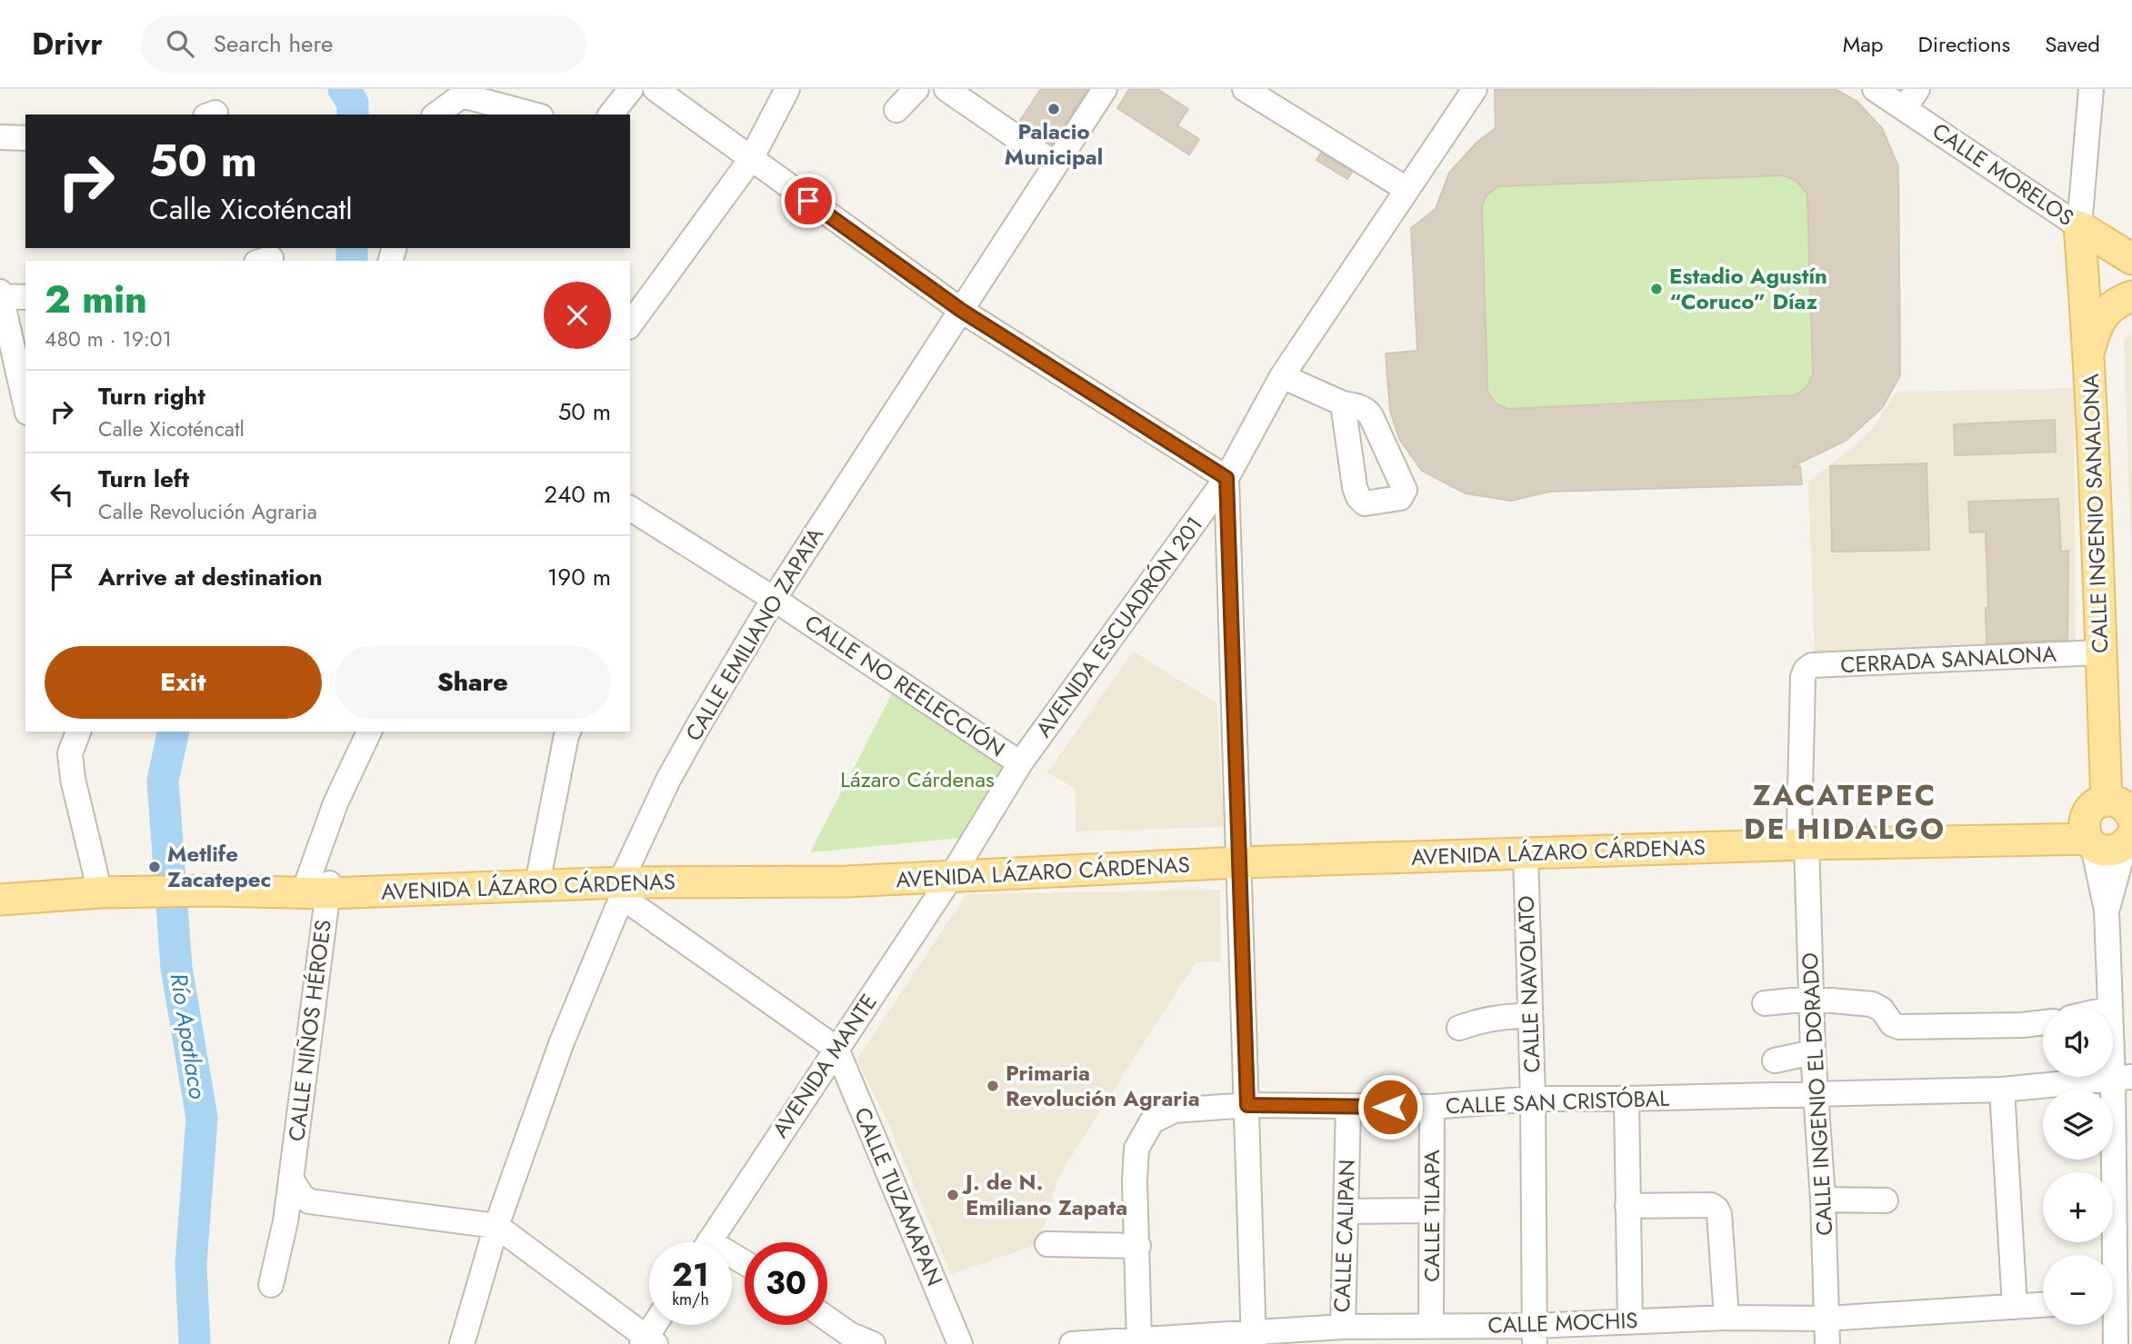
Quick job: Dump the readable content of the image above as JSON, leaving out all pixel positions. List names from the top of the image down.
{
  "streets": {
    "main road": ["CALLE MORELOS", "CALLE INGENIO SANALONA", "AVENIDA LÁZARO CÁRDENAS"],
    "street": [
      "AVENIDA ESCUADRÓN 201",
      "CALLE EMILIANO ZAPATA",
      "CERRADA SANALONA",
      "CALLE NO REELECCIÓN",
      "CALLE NAVOLATO",
      "CALLE NIÑOS HÉROES",
      "AVENIDA MANTE",
      "CALLE INGENIO EL DORADO",
      "CALLE SAN CRISTÓBAL",
      "CALLE TUZAMAPAN",
      "CALLE TILAPA",
      "CALLE CALIPAN",
      "CALLE MOCHIS"
    ]
  },
  "crossings": [
    ["CALLE MORELOS", "CALLE INGENIO SANALONA"],
    ["CALLE INGENIO SANALONA", "CERRADA SANALONA"],
    ["CALLE INGENIO SANALONA", "AVENIDA LÁZARO CÁRDENAS"],
    ["CALLE INGENIO SANALONA", "CALLE SAN CRISTÓBAL"],
    ["AVENIDA ESCUADRÓN 201", "CALLE NO REELECCIÓN"],
    ["AVENIDA ESCUADRÓN 201", "AVENIDA LÁZARO CÁRDENAS"],
    ["AVENIDA ESCUADRÓN 201", "AVENIDA MANTE"],
    ["CALLE EMILIANO ZAPATA", "CALLE NO REELECCIÓN"],
    ["CALLE EMILIANO ZAPATA", "AVENIDA LÁZARO CÁRDENAS"],
    ["CERRADA SANALONA", "CALLE INGENIO EL DORADO"],
    ["AVENIDA LÁZARO CÁRDENAS", "CALLE NAVOLATO"],
    ["AVENIDA LÁZARO CÁRDENAS", "CALLE NIÑOS HÉROES"],
    ["AVENIDA LÁZARO CÁRDENAS", "AVENIDA MANTE"],
    ["AVENIDA LÁZARO CÁRDENAS", "CALLE INGENIO EL DORADO"],
    ["CALLE NAVOLATO", "CALLE SAN CRISTÓBAL"],
    ["CALLE NAVOLATO", "CALLE MOCHIS"],
    ["AVENIDA MANTE", "CALLE TUZAMAPAN"],
    ["CALLE INGENIO EL DORADO", "CALLE SAN CRISTÓBAL"],
    ["CALLE INGENIO EL DORADO", "CALLE MOCHIS"],
    ["CALLE SAN CRISTÓBAL", "CALLE TILAPA"],
    ["CALLE SAN CRISTÓBAL", "CALLE CALIPAN"],
    ["CALLE SAN CRISTÓBAL", "CALLE MOCHIS"],
    ["CALLE TILAPA", "CALLE MOCHIS"],
    ["CALLE CALIPAN", "CALLE MOCHIS"]
  ],
  "districts": ["ZACATEPEC DE HIDALGO"],
  "water": ["Río Apatlaco"],
  "parks": ["Lázaro Cárdenas"],
  "places": [
    "Palacio Municipal",
    "Estadio Agustín “Coruco” Díaz",
    "Metlife Zacatepec",
    "Primaria Revolución Agraria",
    "J. de N. Emiliano Zapata"
  ],
  "page": {
    "header": "Drivr",
    "search": "Search here",
    "nav": ["Map", "Directions", "Saved"],
    "turn": ["50 m", "Calle Xicoténcatl"],
    "heading": ["2 min", "480 m · 19:01"],
    "list": [
      {
        "name": "Turn right",
        "note": "Calle Xicoténcatl",
        "value": "50 m"
      },
      {
        "name": "Turn left",
        "note": "Calle Revolución Agraria",
        "value": "240 m"
      },
      {
        "name": "Arrive at destination",
        "value": "190 m"
      }
    ],
    "buttons": ["Exit", "Share"],
    "map_buttons": ["+", "−"],
    "speed": "21 km/h",
    "limit": "30"
  }
}
